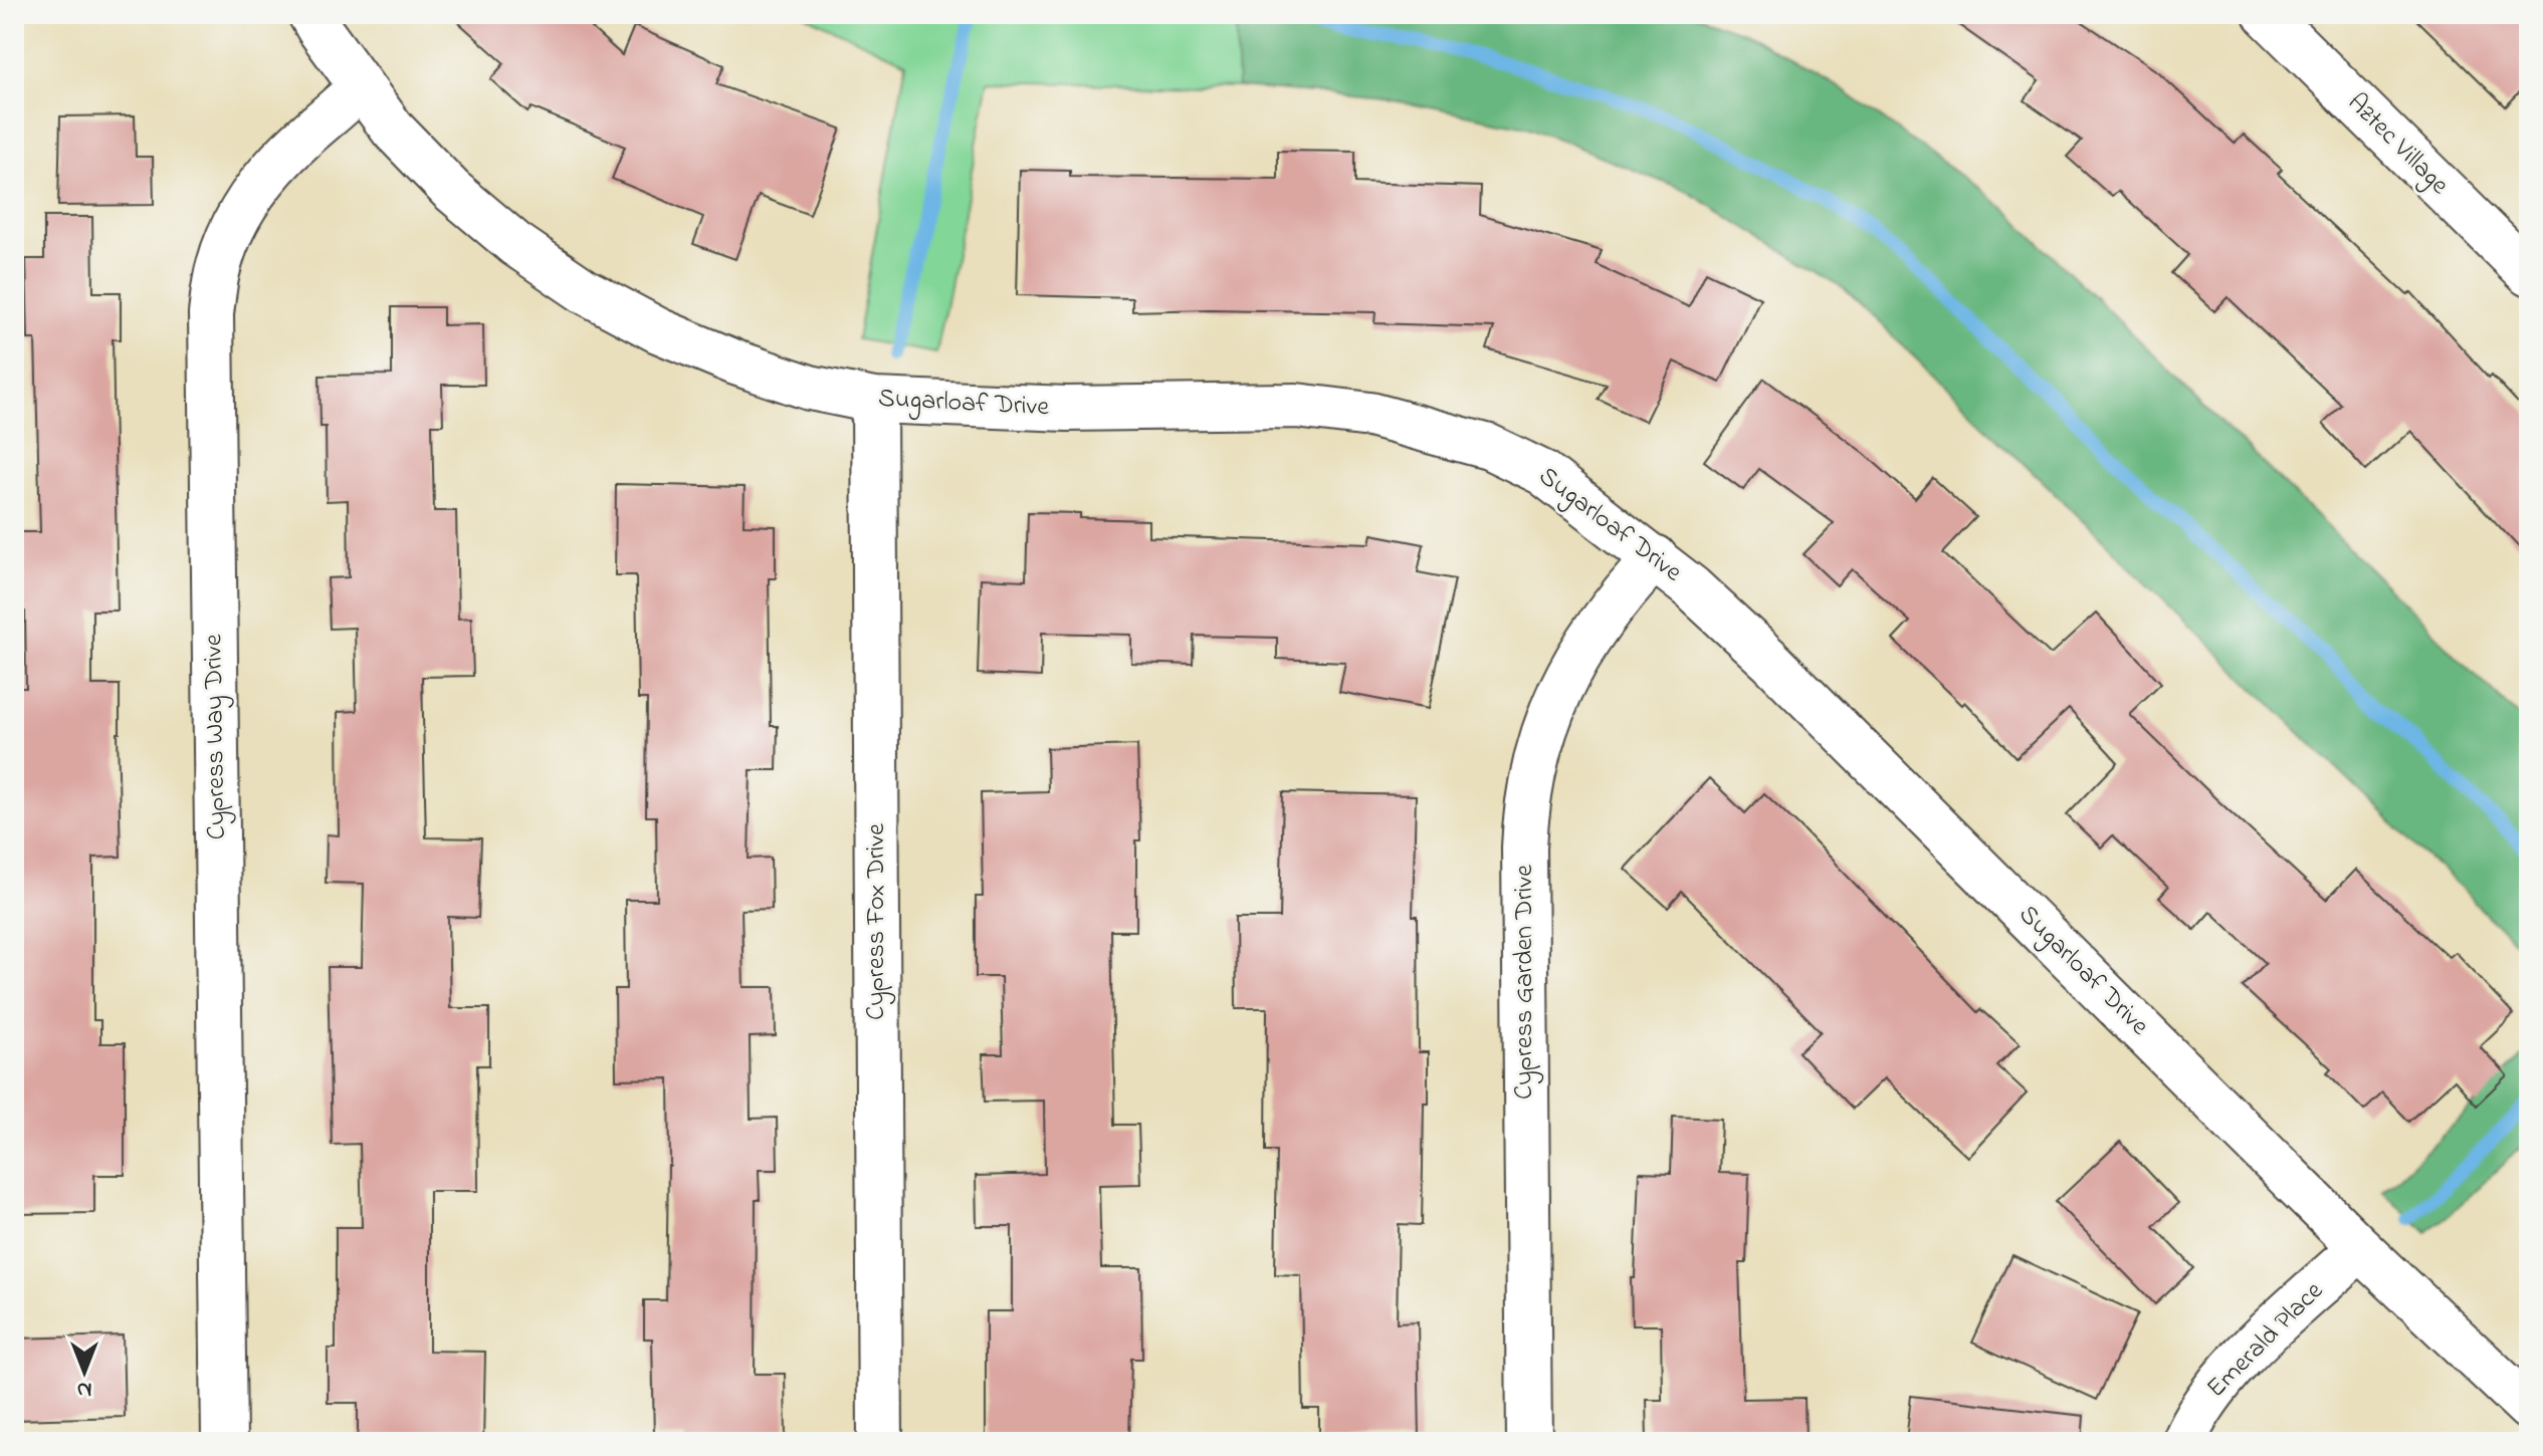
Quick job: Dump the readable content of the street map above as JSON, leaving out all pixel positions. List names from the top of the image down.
{
  "streets": {
    "street": [
      "Aztec Village",
      "Sugarloaf Drive",
      "Cypress Way Drive",
      "Cypress Fox Drive",
      "Cypress Garden Drive",
      "Emerald Place"
    ]
  },
  "crossings": [
    ["Sugarloaf Drive", "Cypress Way Drive"],
    ["Sugarloaf Drive", "Cypress Fox Drive"],
    ["Sugarloaf Drive", "Cypress Garden Drive"],
    ["Sugarloaf Drive", "Emerald Place"]
  ],
  "north": "bottom"
}
